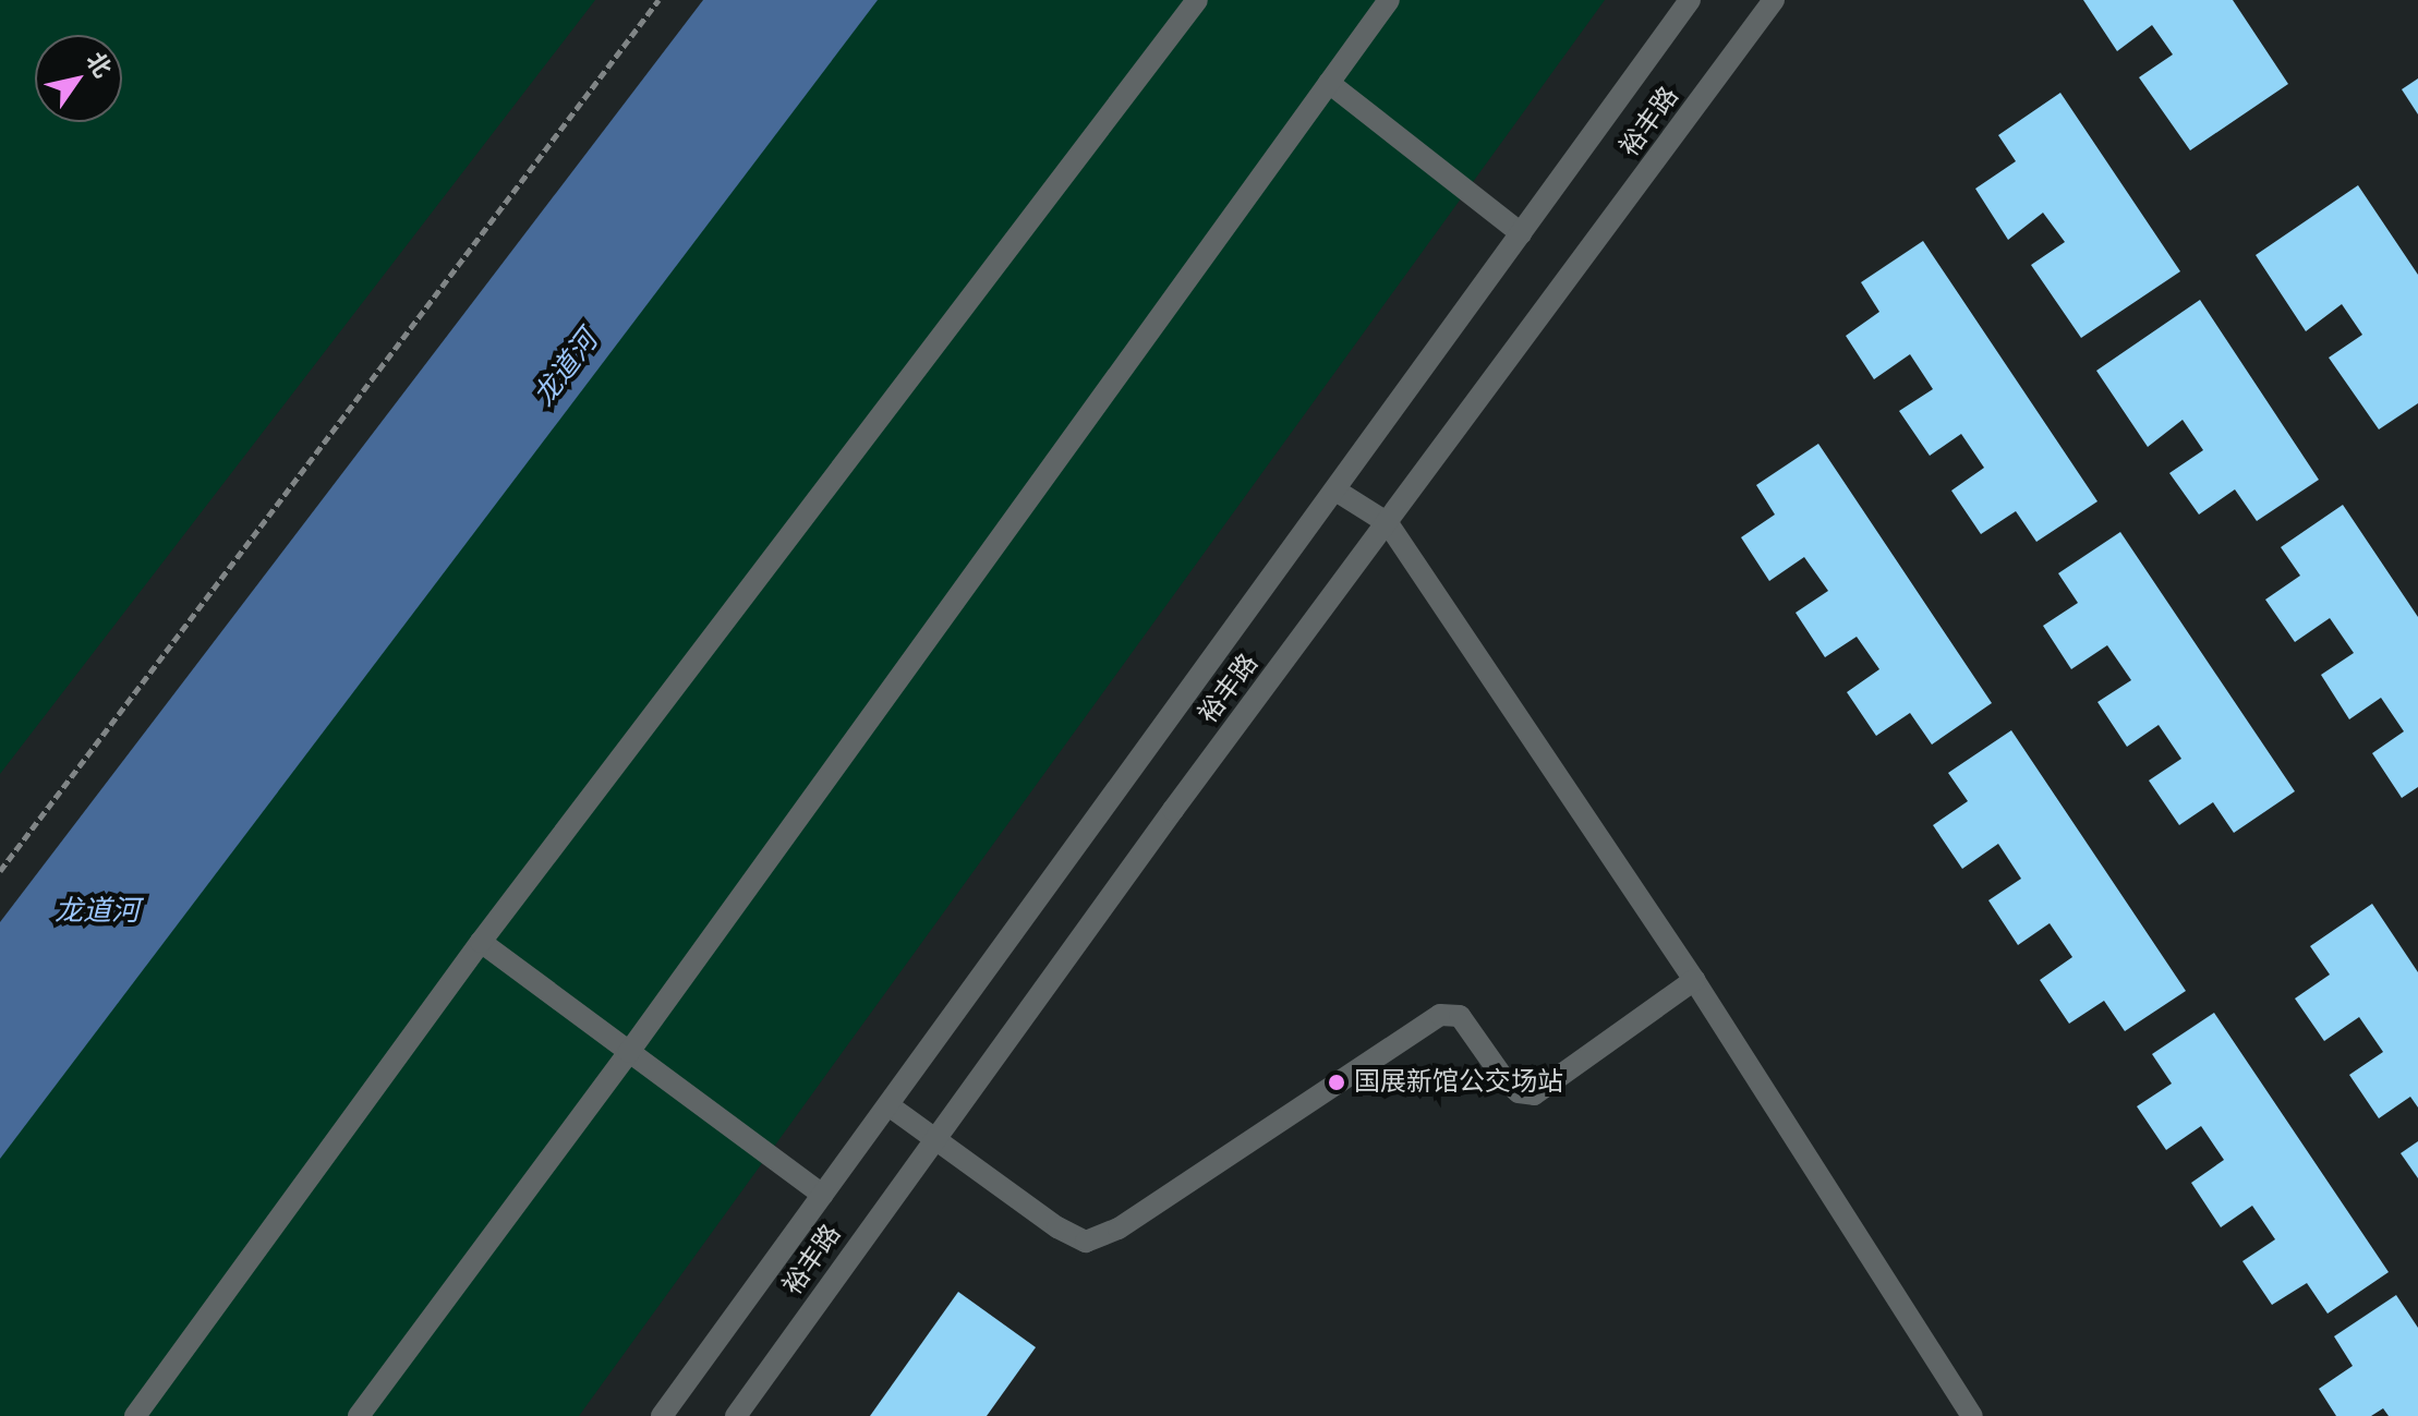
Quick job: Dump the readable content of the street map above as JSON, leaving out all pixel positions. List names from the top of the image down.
{
  "streets": {
    "street": ["裕丰路"]
  },
  "water": ["龙道河"],
  "places": ["国展新馆公交场站"],
  "north": "top right"
}
